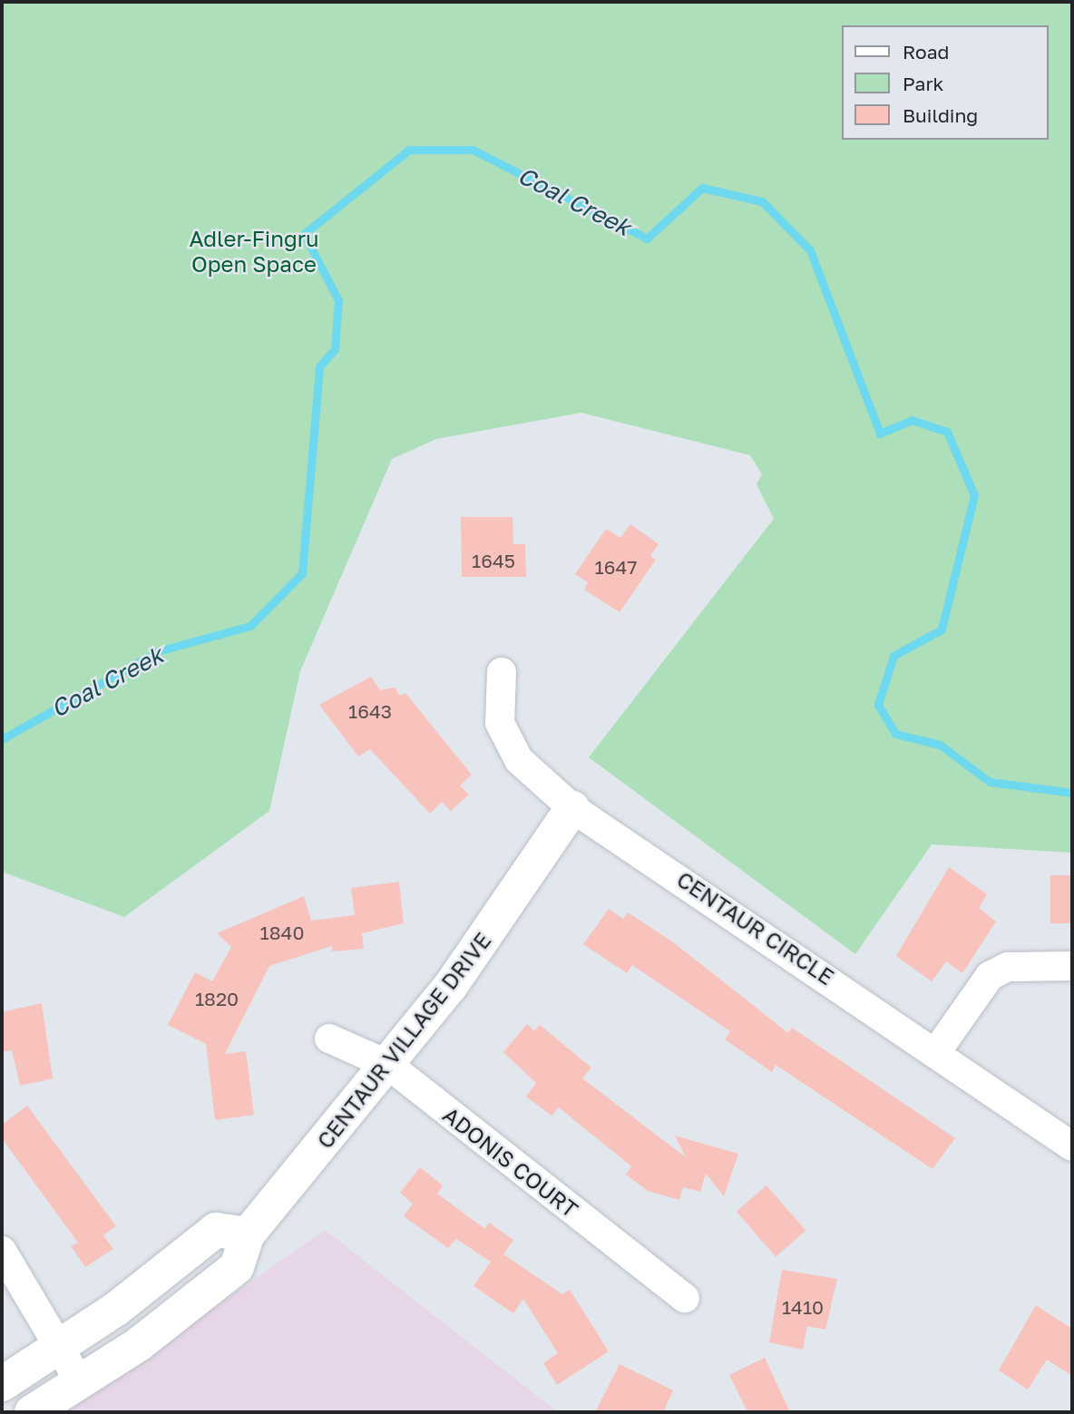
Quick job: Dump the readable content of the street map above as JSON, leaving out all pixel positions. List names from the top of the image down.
{
  "streets": {
    "street": ["CENTAUR CIRCLE", "CENTAUR VILLAGE DRIVE", "ADONIS COURT"]
  },
  "crossings": [
    ["CENTAUR CIRCLE", "CENTAUR VILLAGE DRIVE"],
    ["CENTAUR VILLAGE DRIVE", "ADONIS COURT"]
  ],
  "water": ["Coal Creek"],
  "parks": ["Adler-Fingru Open Space"],
  "house_numbers": [
    "1645",
    "1647",
    "1643",
    "1840",
    "1820",
    "1410"
  ],
  "legend": ["Road", "Park", "Building"]
}
